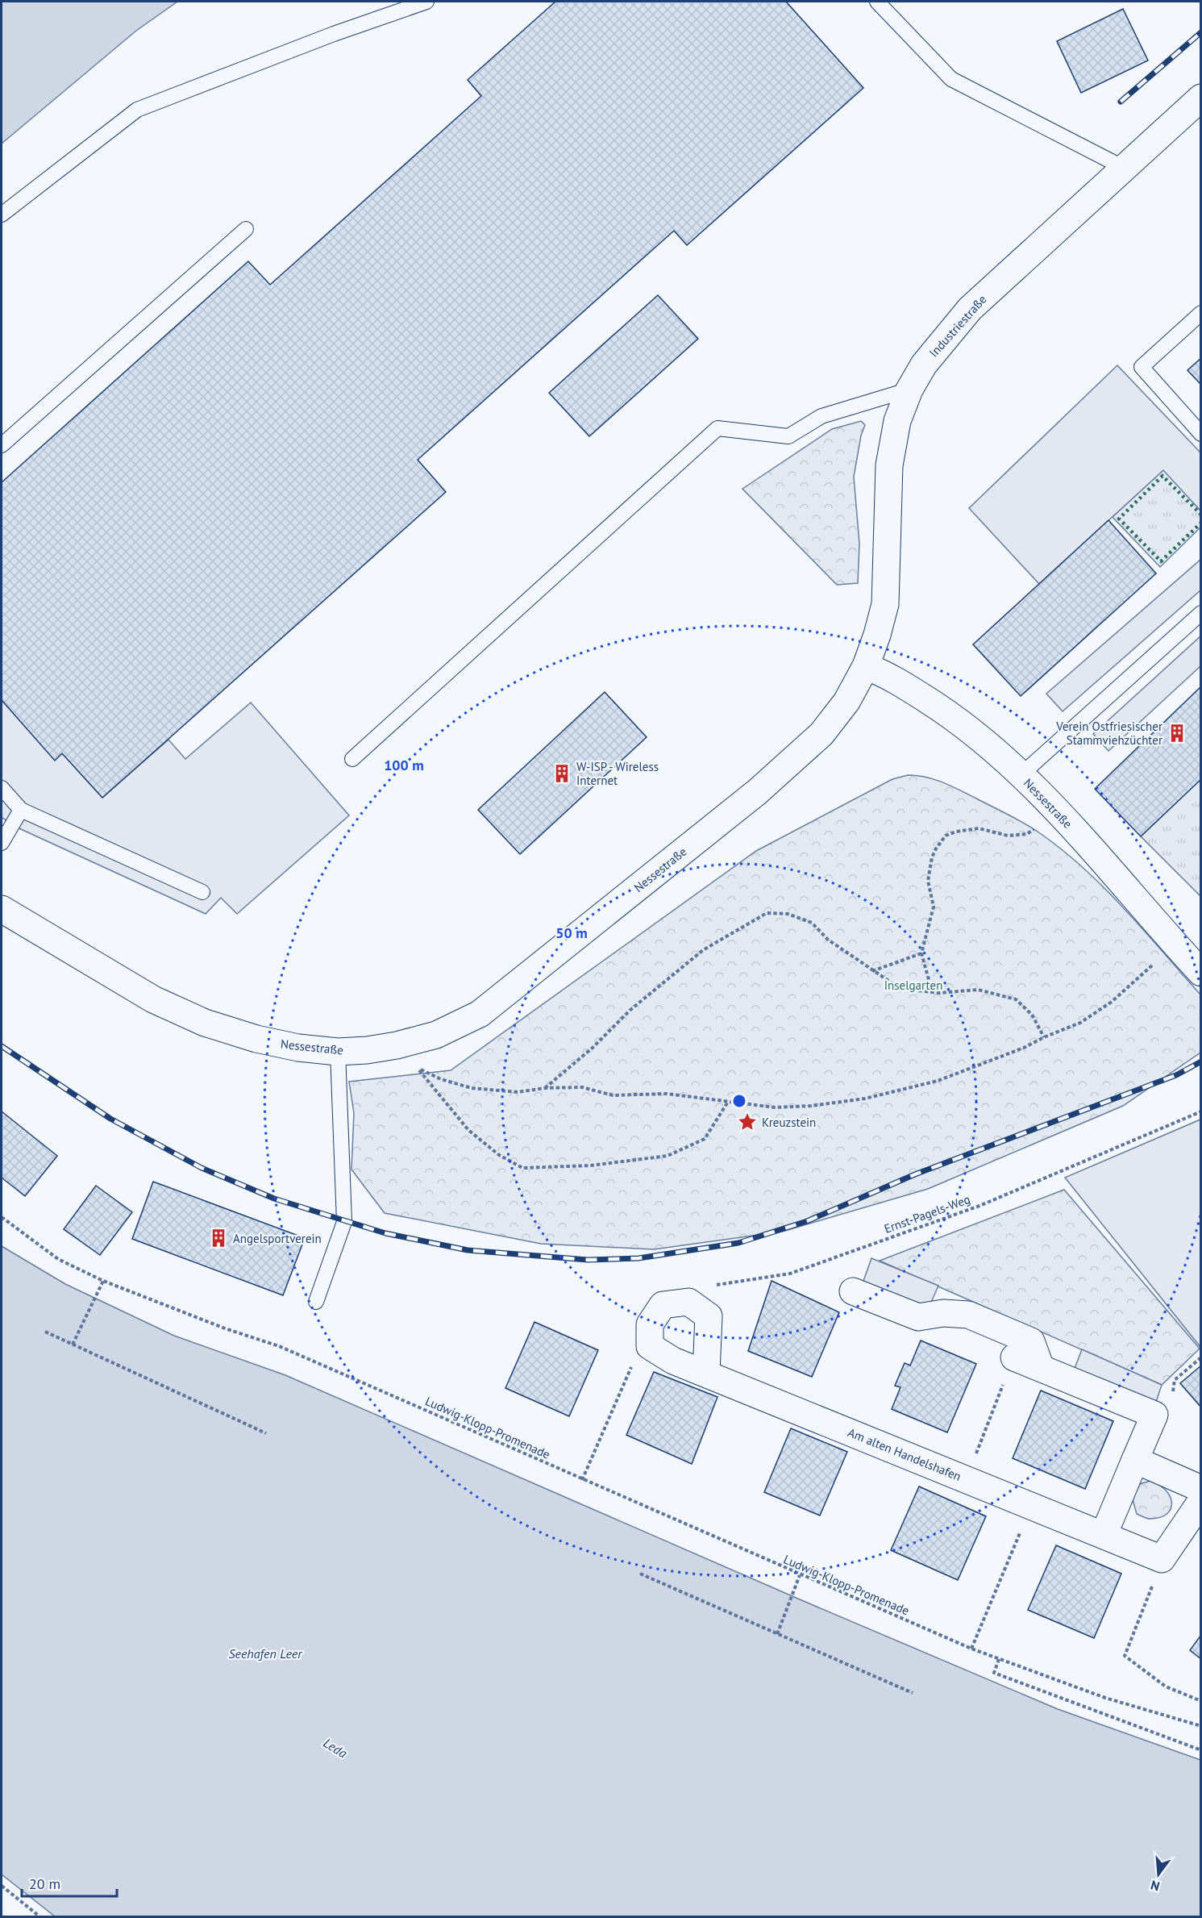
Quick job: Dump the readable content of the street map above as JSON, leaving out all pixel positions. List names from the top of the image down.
{
  "streets": {
    "street": ["Industriestraße", "Nessestraße", "Am alten Handelshafen"],
    "path": ["Ernst-Pagels-Weg", "Ludwig-Klopp-Promenade"]
  },
  "crossings": [
    ["Industriestraße", "Nessestraße"]
  ],
  "water": ["Seehafen Leer", "Leda"],
  "parks": ["Inselgarten"],
  "places": {
    "building": ["Verein Ostfriesischer Stammviehzüchter", "W-ISP - Wireless Internet", "Angelsportverein"],
    "place": ["Kreuzstein"]
  },
  "scale_bar": "20 m",
  "north": "bottom",
  "rings": ["100 m", "50 m"]
}
